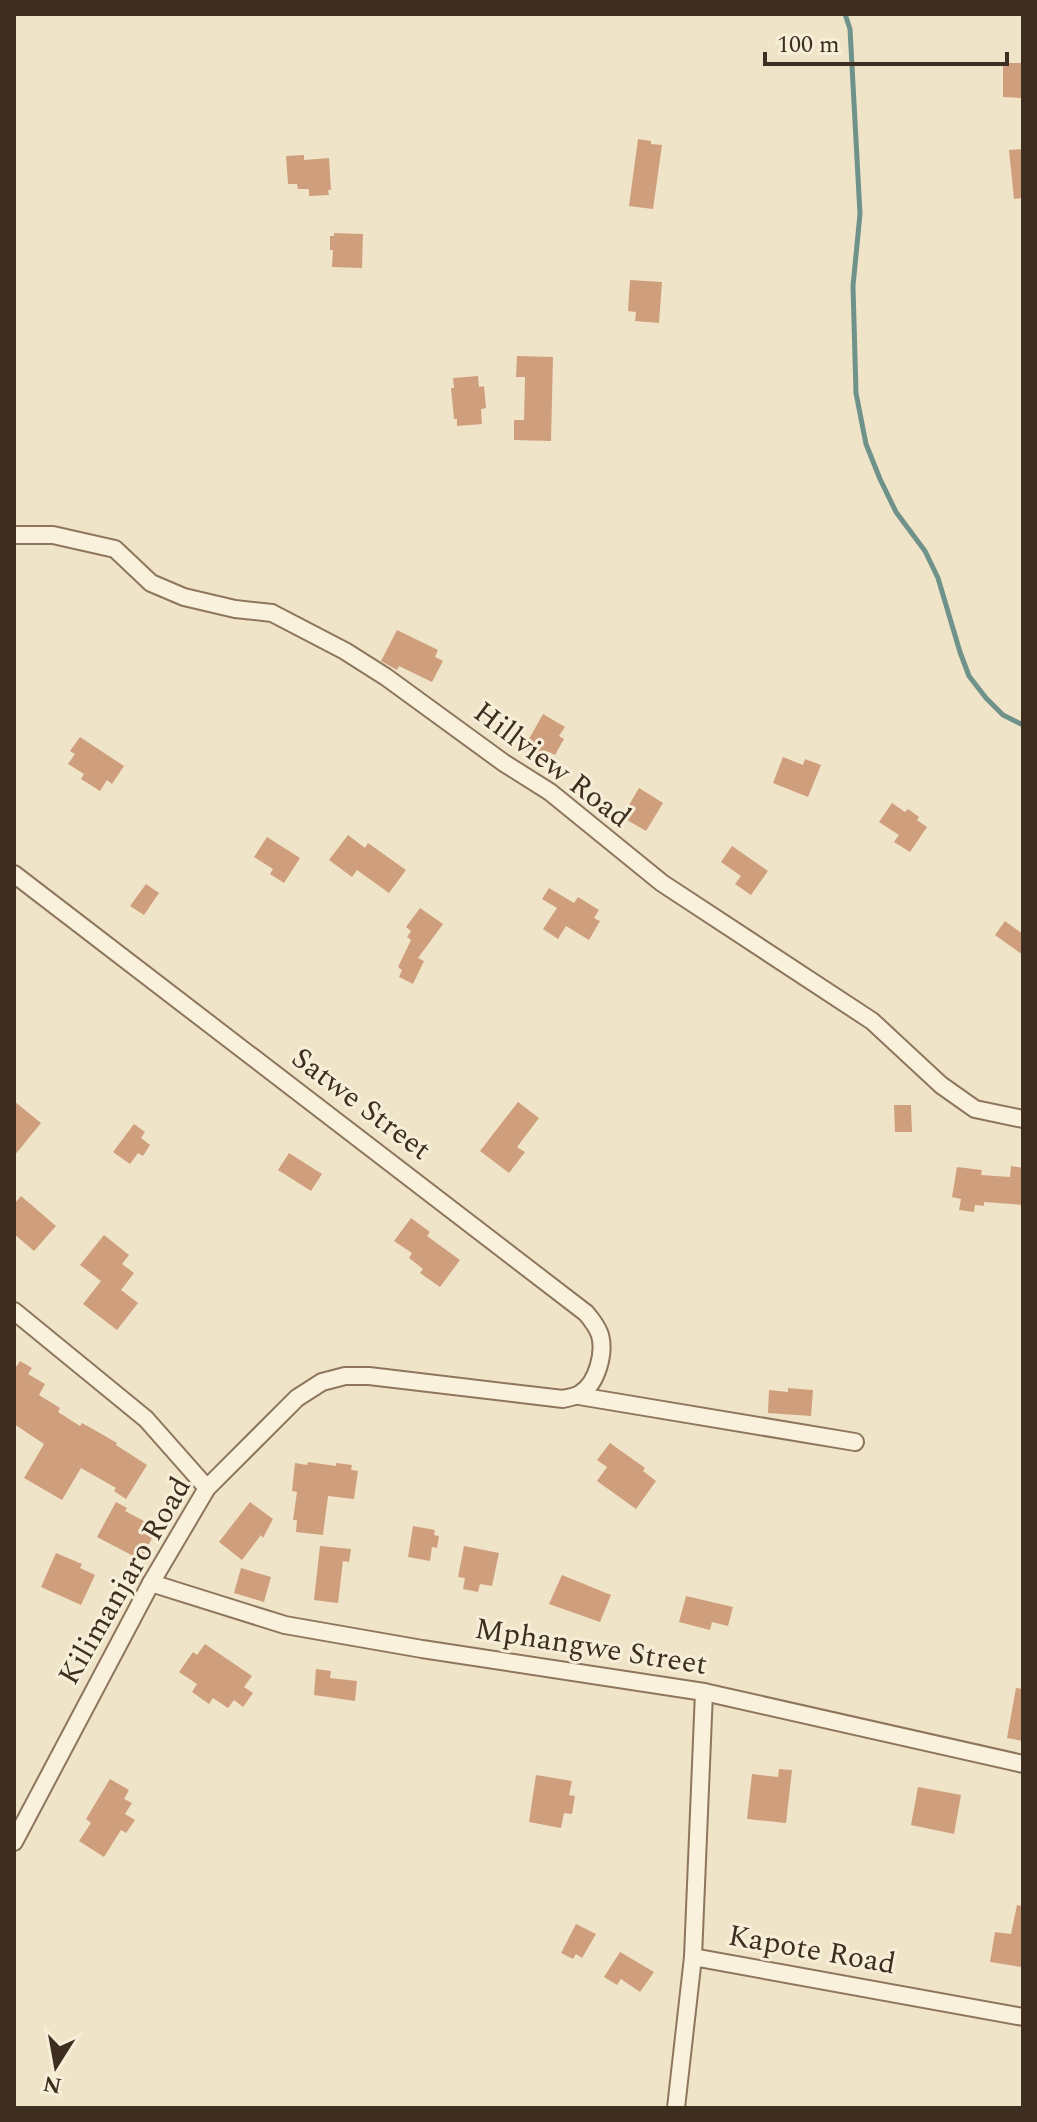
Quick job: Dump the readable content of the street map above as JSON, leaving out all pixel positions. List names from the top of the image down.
{
  "streets": {
    "street": [
      "Hillview Road",
      "Satwe Street",
      "Kilimanjaro Road",
      "Mphangwe Street",
      "Kapote Road"
    ]
  },
  "crossings": [
    ["Satwe Street", "Kilimanjaro Road"],
    ["Kilimanjaro Road", "Mphangwe Street"]
  ],
  "scale_bar": "100 m",
  "north": "bottom"
}
